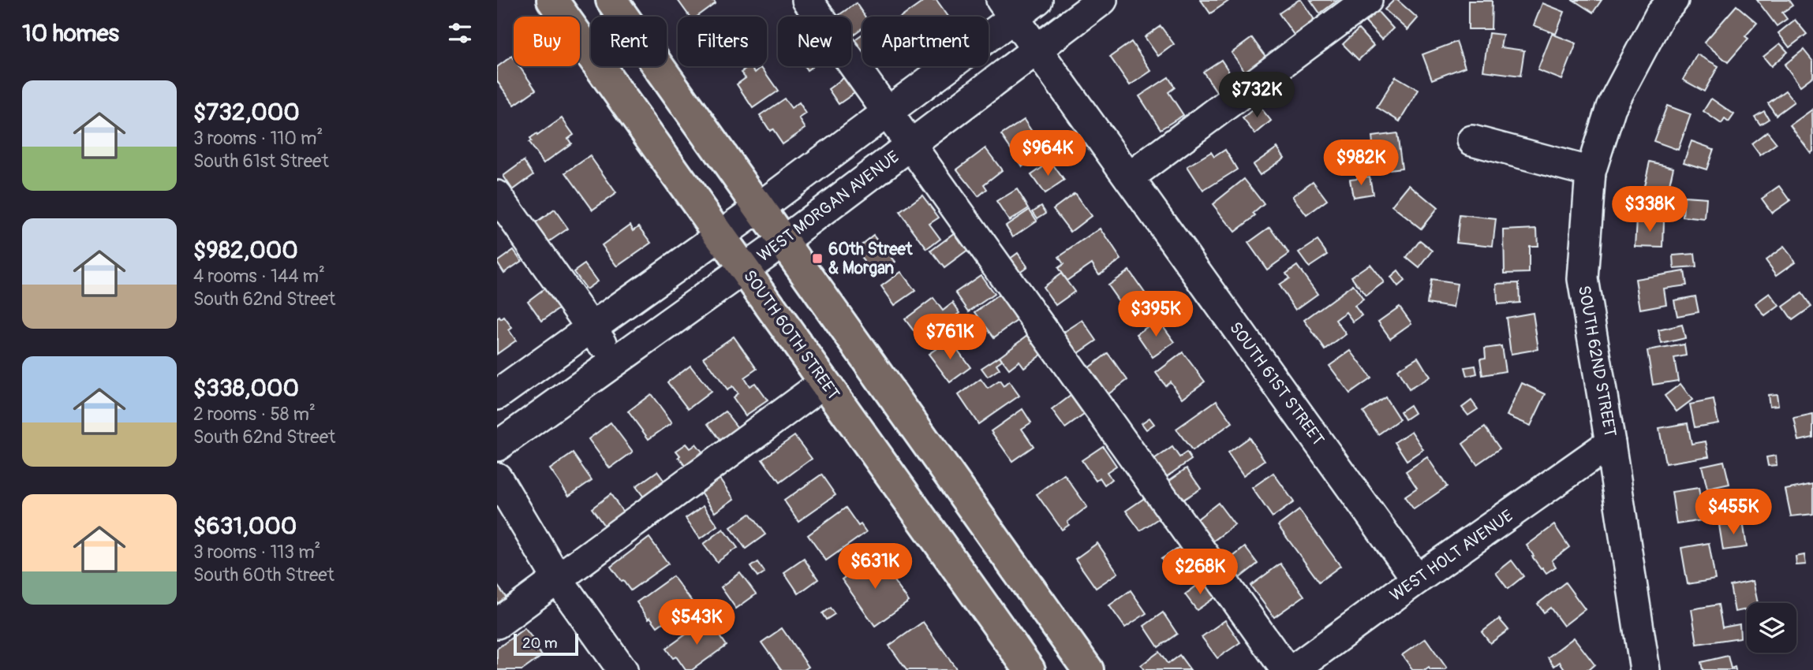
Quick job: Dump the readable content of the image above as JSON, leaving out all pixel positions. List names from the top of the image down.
{
  "streets": {
    "main road": ["SOUTH 60TH STREET"],
    "street": [
      "WEST MORGAN AVENUE",
      "SOUTH 62ND STREET",
      "SOUTH 61ST STREET",
      "WEST HOLT AVENUE"
    ]
  },
  "crossings": [
    ["WEST MORGAN AVENUE", "SOUTH 60TH STREET"],
    ["WEST MORGAN AVENUE", "SOUTH 61ST STREET"],
    ["SOUTH 62ND STREET", "WEST HOLT AVENUE"],
    ["SOUTH 61ST STREET", "WEST HOLT AVENUE"]
  ],
  "places": {
    "transit": ["60th Street & Morgan"]
  },
  "scale_bar": "20 m",
  "page": {
    "heading": "10 homes",
    "chip": [
      "Buy",
      "Rent",
      "Filters",
      "New",
      "Apartment"
    ],
    "list": [
      {
        "name": "$732,000",
        "note": "3 rooms · 110 m² · South 61st Street"
      },
      {
        "name": "$982,000",
        "note": "4 rooms · 144 m² · South 62nd Street"
      },
      {
        "name": "$338,000",
        "note": "2 rooms · 58 m² · South 62nd Street"
      },
      {
        "name": "$631,000",
        "note": "3 rooms · 113 m² · South 60th Street"
      }
    ],
    "price": [
      "$732K",
      "$964K",
      "$982K",
      "$338K",
      "$395K",
      "$761K",
      "$455K",
      "$631K",
      "$268K",
      "$543K"
    ],
    "scale": "20 m"
  }
}
